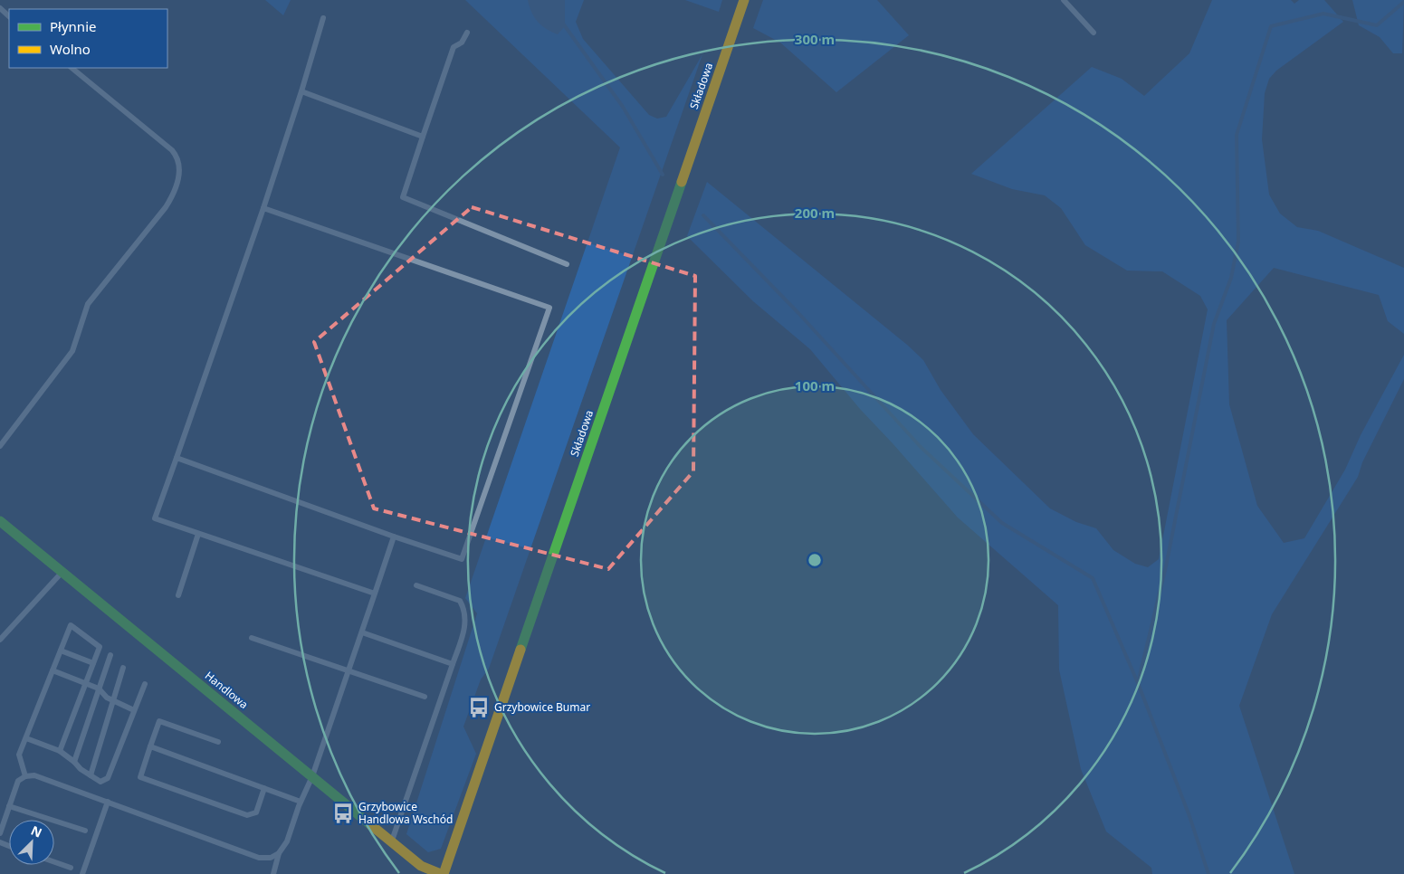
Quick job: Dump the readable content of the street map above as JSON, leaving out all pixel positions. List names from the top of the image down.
{
  "streets": {
    "main road": ["Składowa", "Handlowa"]
  },
  "places": {
    "bus stop": ["Grzybowice Bumar", "Grzybowice Handlowa Wschód"]
  },
  "legend": ["Płynnie", "Wolno"],
  "north": "top right",
  "rings": ["300 m", "200 m", "100 m"]
}
